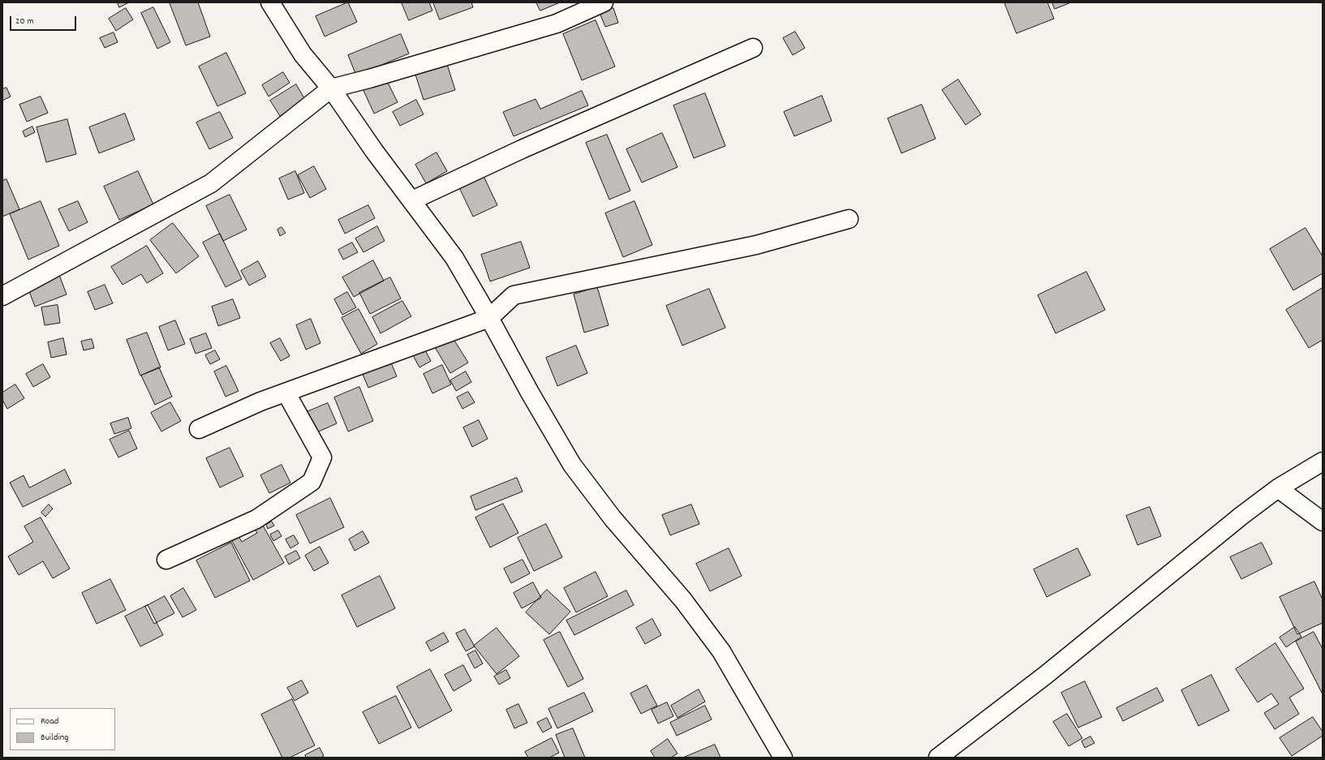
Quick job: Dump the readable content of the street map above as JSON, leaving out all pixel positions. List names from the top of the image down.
{
  "legend": ["Road", "Building"],
  "scale_bar": "20 m"
}
